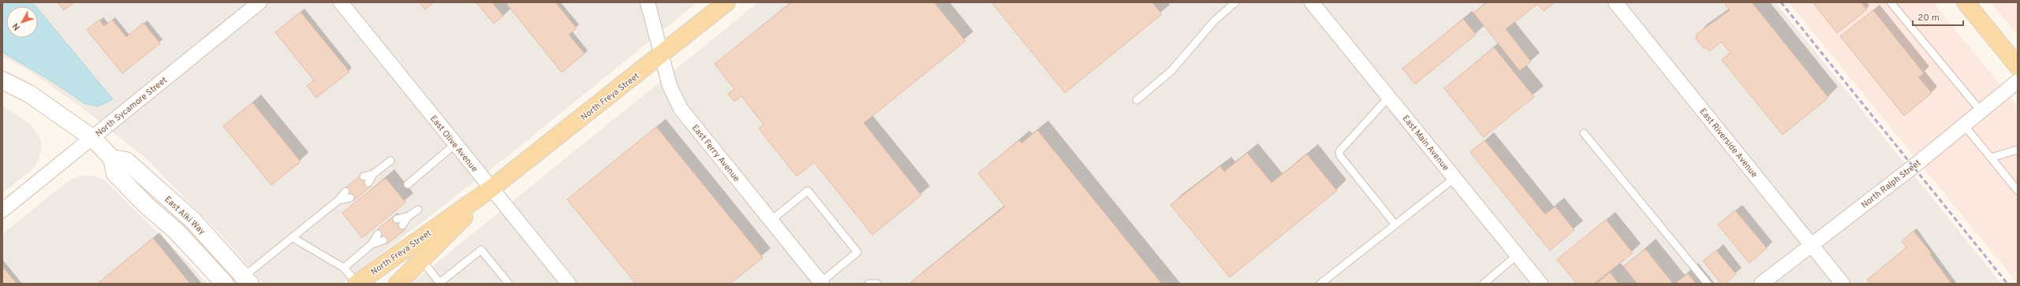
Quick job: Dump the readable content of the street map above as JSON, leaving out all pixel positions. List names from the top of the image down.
{
  "streets": {
    "main road": ["North Freya Street", "East Alki Way"],
    "street": [
      "North Sycamore Street",
      "East Main Avenue",
      "East Riverside Avenue",
      "East Olive Avenue",
      "East Ferry Avenue",
      "North Ralph Street"
    ]
  },
  "crossings": [
    ["North Freya Street", "East Olive Avenue"],
    ["North Freya Street", "East Ferry Avenue"],
    ["East Riverside Avenue", "North Ralph Street"]
  ],
  "scale_bar": "20 m",
  "north": "bottom left"
}
